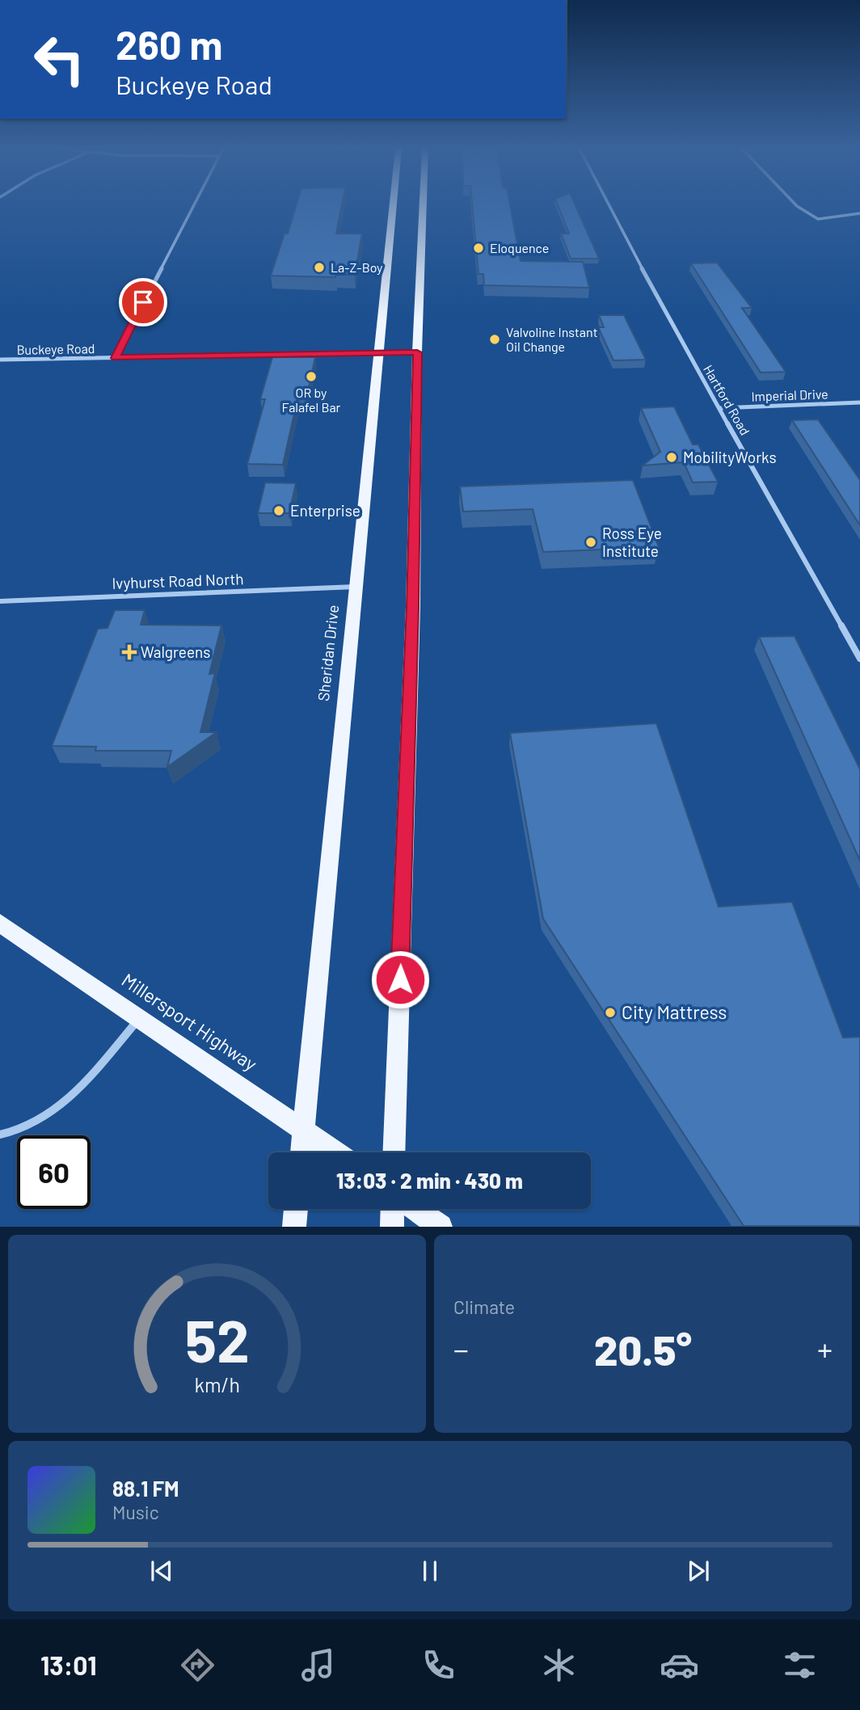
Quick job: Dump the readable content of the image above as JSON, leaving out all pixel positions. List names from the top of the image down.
{
  "streets": {
    "main road": ["Sheridan Drive", "Millersport Highway"],
    "street": [
      "Buckeye Road",
      "Imperial Drive",
      "Hartford Road",
      "Ivyhurst Road North"
    ]
  },
  "crossings": [
    ["Buckeye Road", "Sheridan Drive"],
    ["Imperial Drive", "Hartford Road"],
    ["Ivyhurst Road North", "Sheridan Drive"],
    ["Sheridan Drive", "Millersport Highway"]
  ],
  "places": {
    "other": [
      "Eloquence",
      "La-Z-Boy",
      "Valvoline Instant Oil Change",
      "OR by Falafel Bar",
      "MobilityWorks",
      "Enterprise",
      "Ross Eye Institute",
      "City Mattress"
    ],
    "health": ["Walgreens"]
  },
  "page": {
    "turn": ["260 m", "Buckeye Road"],
    "limit": "60",
    "trip": "13:03 · 2 min · 430 m",
    "tile": "Climate",
    "heat": ["−", "20.5°", "+"],
    "song": ["88.1 FM", "Music"],
    "tabs": "13:01",
    "gauge": ["52", "km/h"]
  }
}
